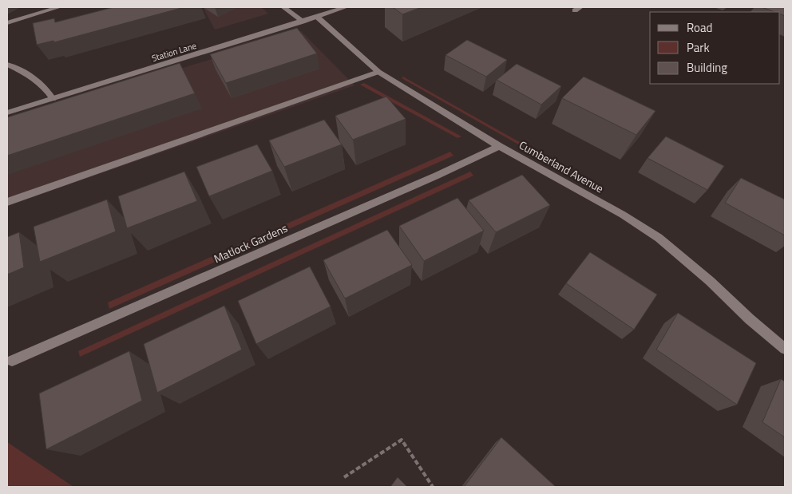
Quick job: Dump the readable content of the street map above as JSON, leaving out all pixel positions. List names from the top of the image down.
{
  "streets": {
    "street": ["Station Lane", "Cumberland Avenue", "Matlock Gardens"]
  },
  "crossings": [
    ["Station Lane", "Cumberland Avenue"],
    ["Cumberland Avenue", "Matlock Gardens"]
  ],
  "legend": ["Road", "Park", "Building"]
}
